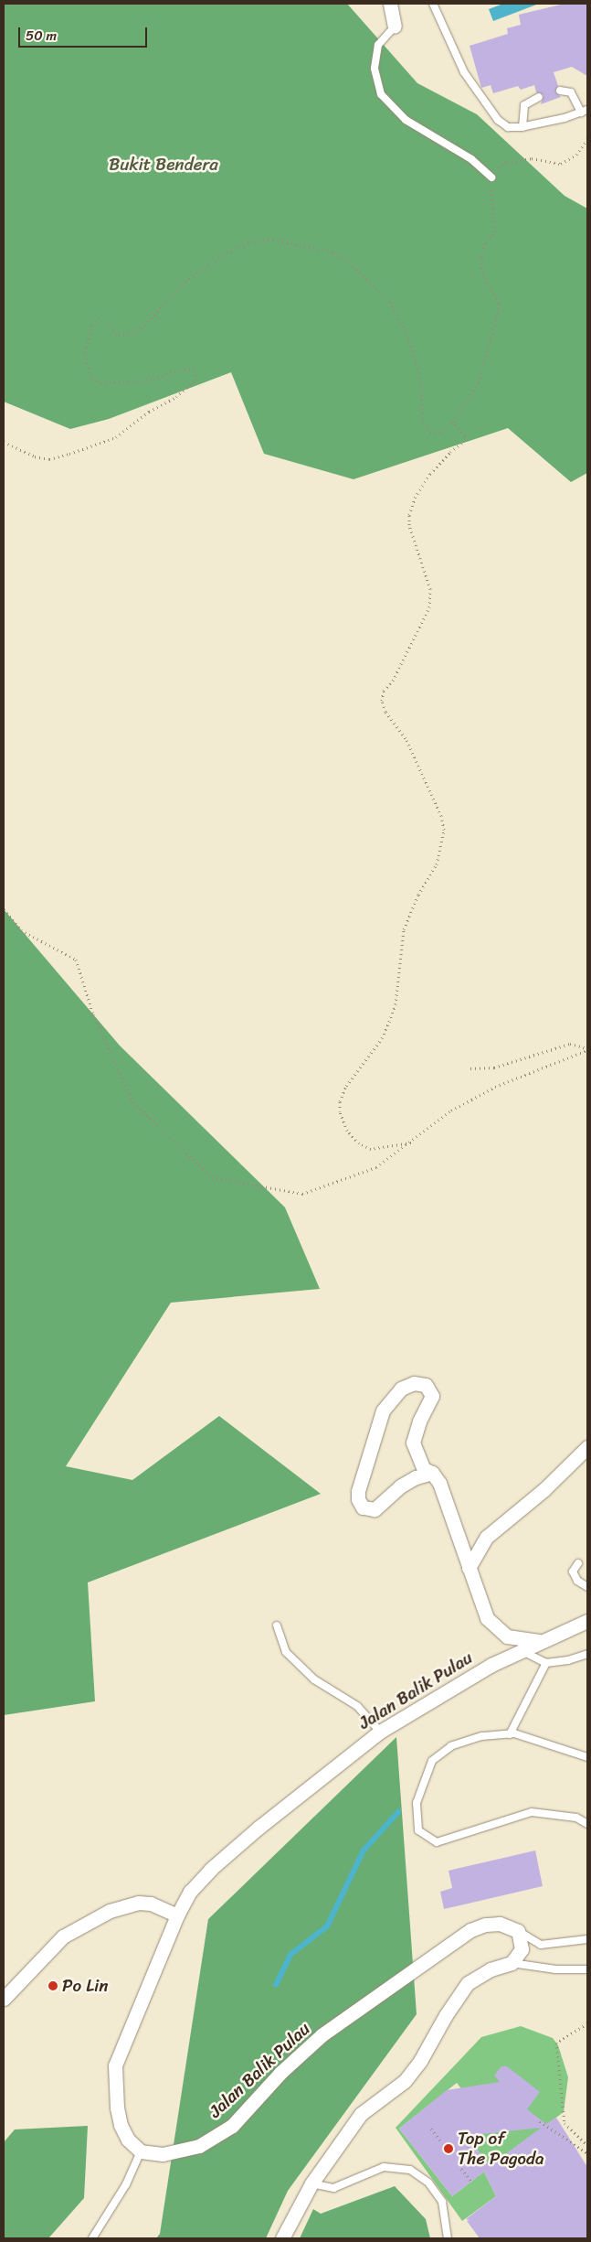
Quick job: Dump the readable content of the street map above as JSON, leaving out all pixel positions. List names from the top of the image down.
{
  "streets": {
    "street": ["Jalan Balik Pulau"]
  },
  "parks": ["Bukit Bendera"],
  "places": ["Po Lin", "Top of The Pagoda"],
  "scale_bar": "50 m"
}
